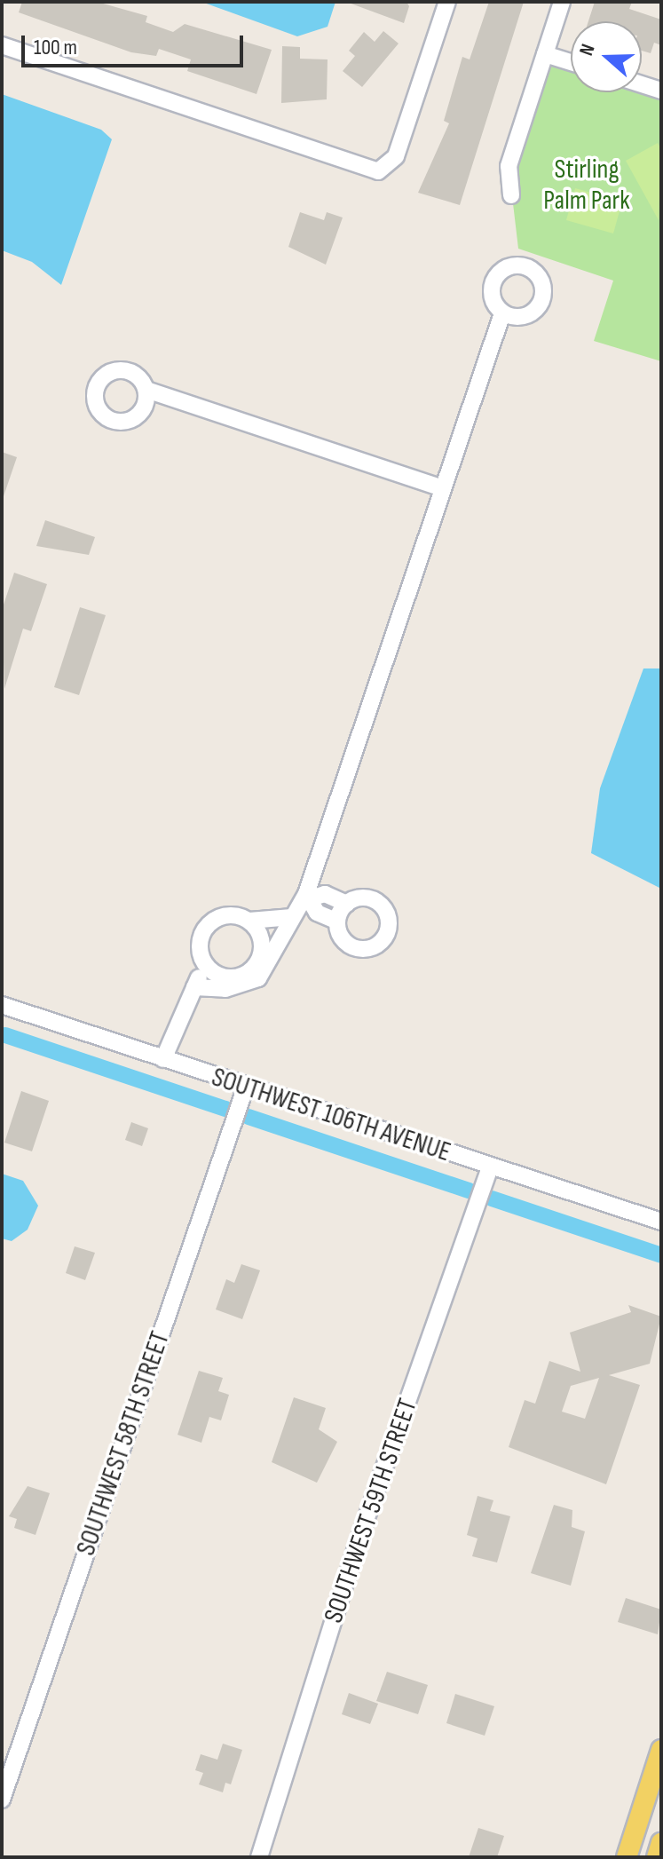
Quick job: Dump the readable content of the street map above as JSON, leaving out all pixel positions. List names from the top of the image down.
{
  "streets": {
    "street": ["SOUTHWEST 106TH AVENUE", "SOUTHWEST 58TH STREET", "SOUTHWEST 59TH STREET"]
  },
  "crossings": [
    ["SOUTHWEST 106TH AVENUE", "SOUTHWEST 58TH STREET"],
    ["SOUTHWEST 106TH AVENUE", "SOUTHWEST 59TH STREET"]
  ],
  "parks": ["Stirling Palm Park"],
  "scale_bar": "100 m",
  "north": "left"
}
